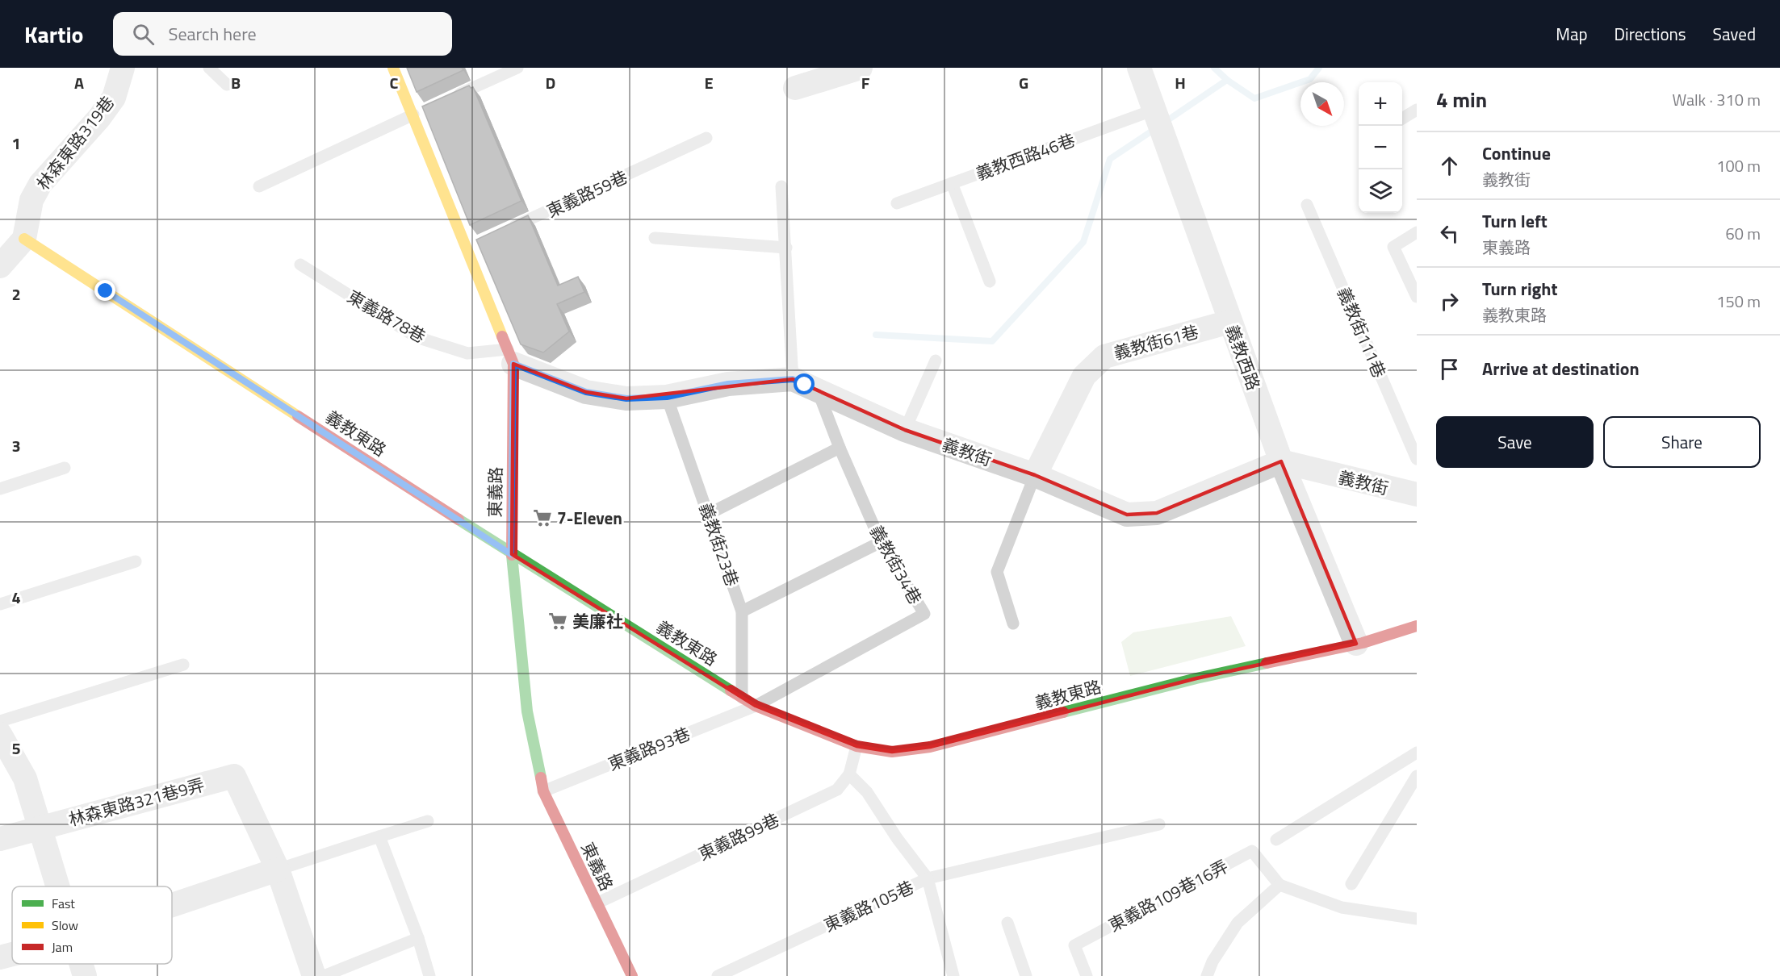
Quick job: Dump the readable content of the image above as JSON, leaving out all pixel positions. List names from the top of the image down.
{
  "streets": {
    "street": [
      "林森東路319巷",
      "義教街61巷",
      "義教西路",
      "義教東路",
      "義教街",
      "東義路",
      "林森東路321巷9弄"
    ],
    "lane": [
      "義教西路46巷",
      "東義路59巷",
      "東義路78巷",
      "義教街111巷",
      "義教街23巷",
      "義教街34巷",
      "東義路93巷",
      "東義路99巷",
      "東義路109巷16弄",
      "東義路105巷"
    ]
  },
  "crossings": [
    ["林森東路319巷", "義教東路"],
    ["義教西路46巷", "義教西路"],
    ["東義路78巷", "義教街"],
    ["東義路78巷", "東義路"],
    ["義教街61巷", "義教西路"],
    ["義教街61巷", "義教街"],
    ["義教西路", "義教東路"],
    ["義教西路", "義教街"],
    ["義教東路", "東義路"],
    ["義教東路", "義教街23巷"],
    ["義教東路", "義教街34巷"],
    ["義教東路", "東義路93巷"],
    ["義教東路", "東義路99巷"],
    ["義教街", "東義路"],
    ["義教街", "義教街23巷"],
    ["義教街", "義教街34巷"],
    ["東義路", "東義路93巷"],
    ["東義路", "東義路99巷"],
    ["義教街34巷", "東義路93巷"]
  ],
  "places": {
    "supermarket": ["7-Eleven", "美廉社"]
  },
  "legend": ["Fast", "Slow", "Jam"],
  "north": "bottom right",
  "page": {
    "header": "Kartio",
    "search": "Search here",
    "nav": ["Map", "Directions", "Saved"],
    "heading": ["4 min", "Walk · 310 m"],
    "map_buttons": ["+", "−"],
    "list": [
      ["Continue", "義教街", "100 m"],
      ["Turn left", "東義路", "60 m"],
      ["Turn right", "義教東路", "150 m"],
      "Arrive at destination"
    ],
    "buttons": ["Save", "Share"]
  },
  "grid": {
    "columns": [
      "A",
      "B",
      "C",
      "D",
      "E",
      "F",
      "G",
      "H"
    ],
    "rows": [
      "1",
      "2",
      "3",
      "4",
      "5"
    ]
  }
}
